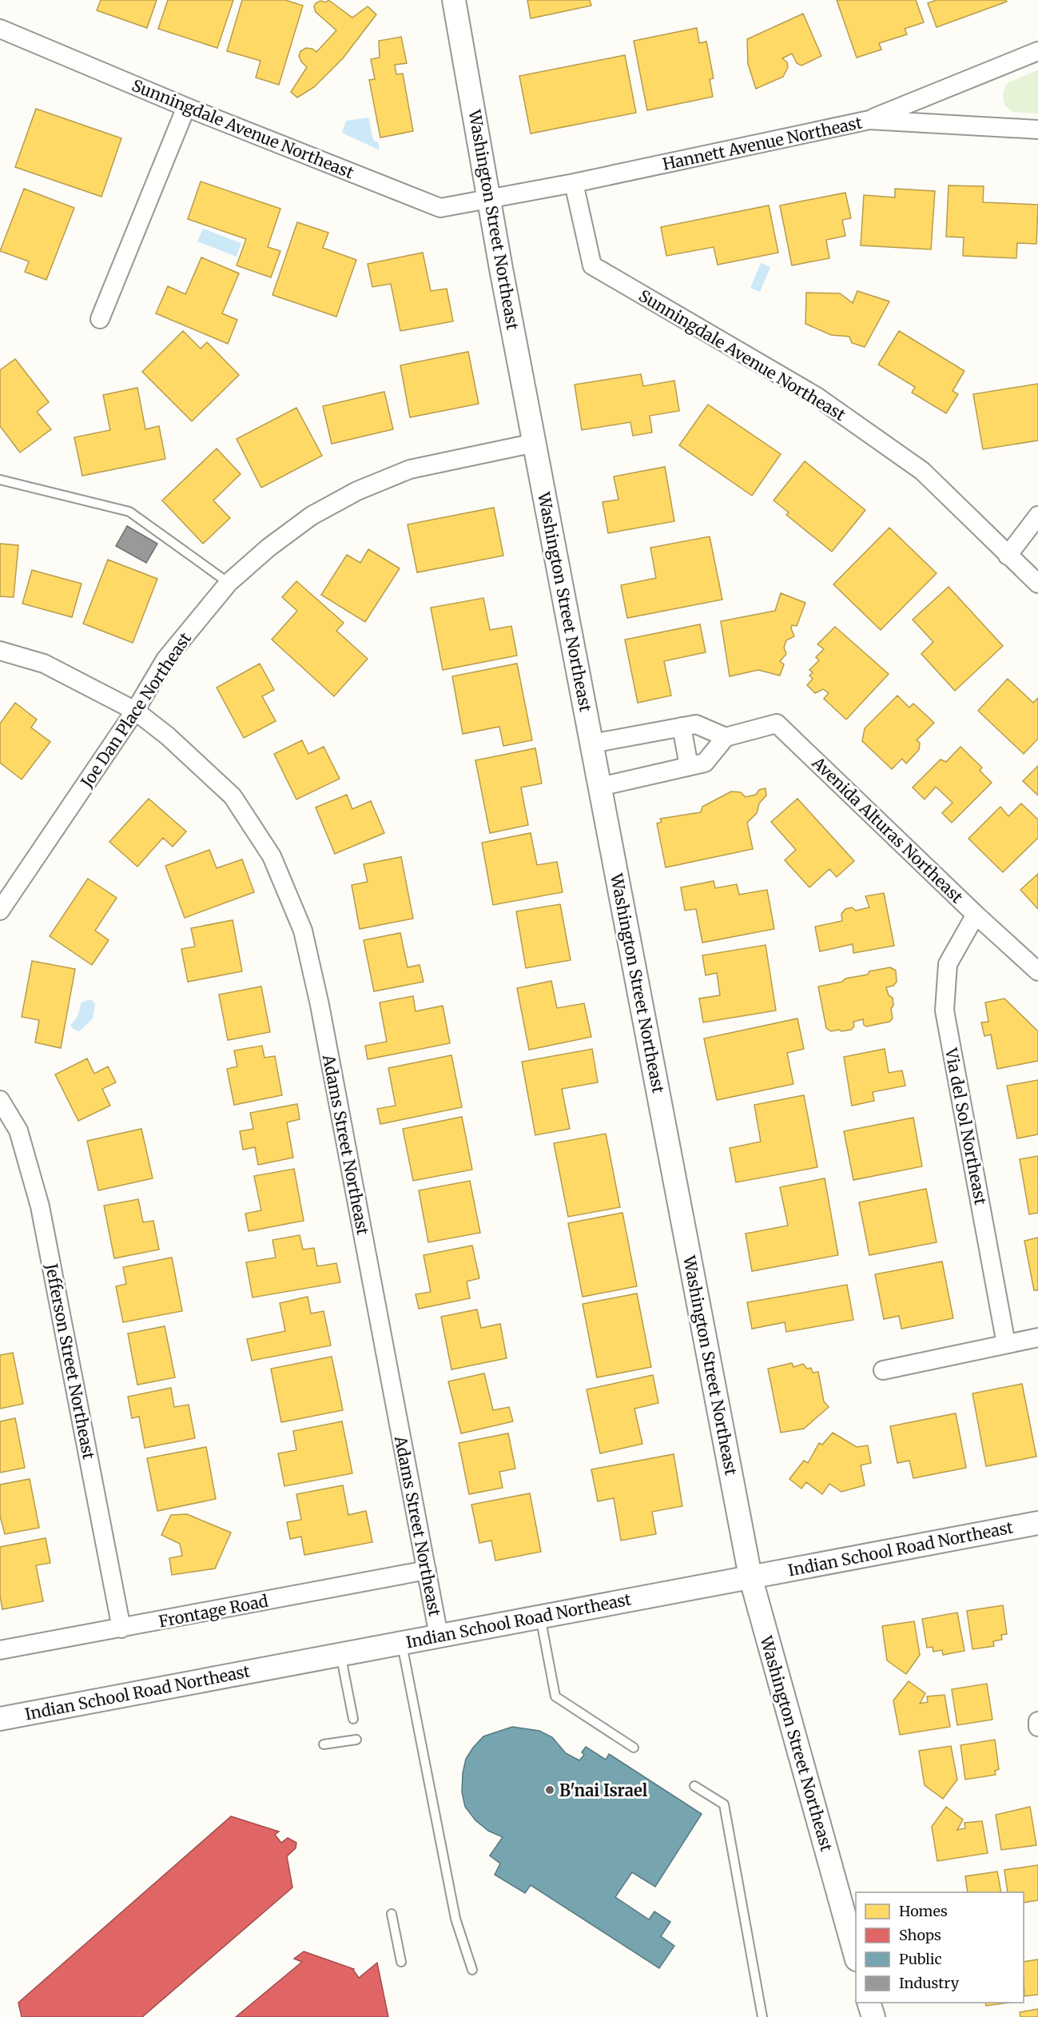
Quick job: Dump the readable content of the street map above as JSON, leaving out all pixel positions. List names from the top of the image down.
{
  "streets": {
    "street": [
      "Sunningdale Avenue Northeast",
      "Hannett Avenue Northeast",
      "Washington Street Northeast",
      "Joe Dan Place Northeast",
      "Avenida Alturas Northeast",
      "Via del Sol Northeast",
      "Adams Street Northeast",
      "Jefferson Street Northeast",
      "Indian School Road Northeast",
      "Frontage Road"
    ]
  },
  "crossings": [
    ["Sunningdale Avenue Northeast", "Hannett Avenue Northeast"],
    ["Sunningdale Avenue Northeast", "Washington Street Northeast"],
    ["Hannett Avenue Northeast", "Washington Street Northeast"],
    ["Washington Street Northeast", "Joe Dan Place Northeast"],
    ["Washington Street Northeast", "Indian School Road Northeast"],
    ["Joe Dan Place Northeast", "Adams Street Northeast"],
    ["Avenida Alturas Northeast", "Via del Sol Northeast"],
    ["Adams Street Northeast", "Indian School Road Northeast"],
    ["Adams Street Northeast", "Frontage Road"],
    ["Jefferson Street Northeast", "Frontage Road"]
  ],
  "places": ["B'nai Israel"],
  "legend": [
    "Homes",
    "Shops",
    "Public",
    "Industry"
  ]
}
